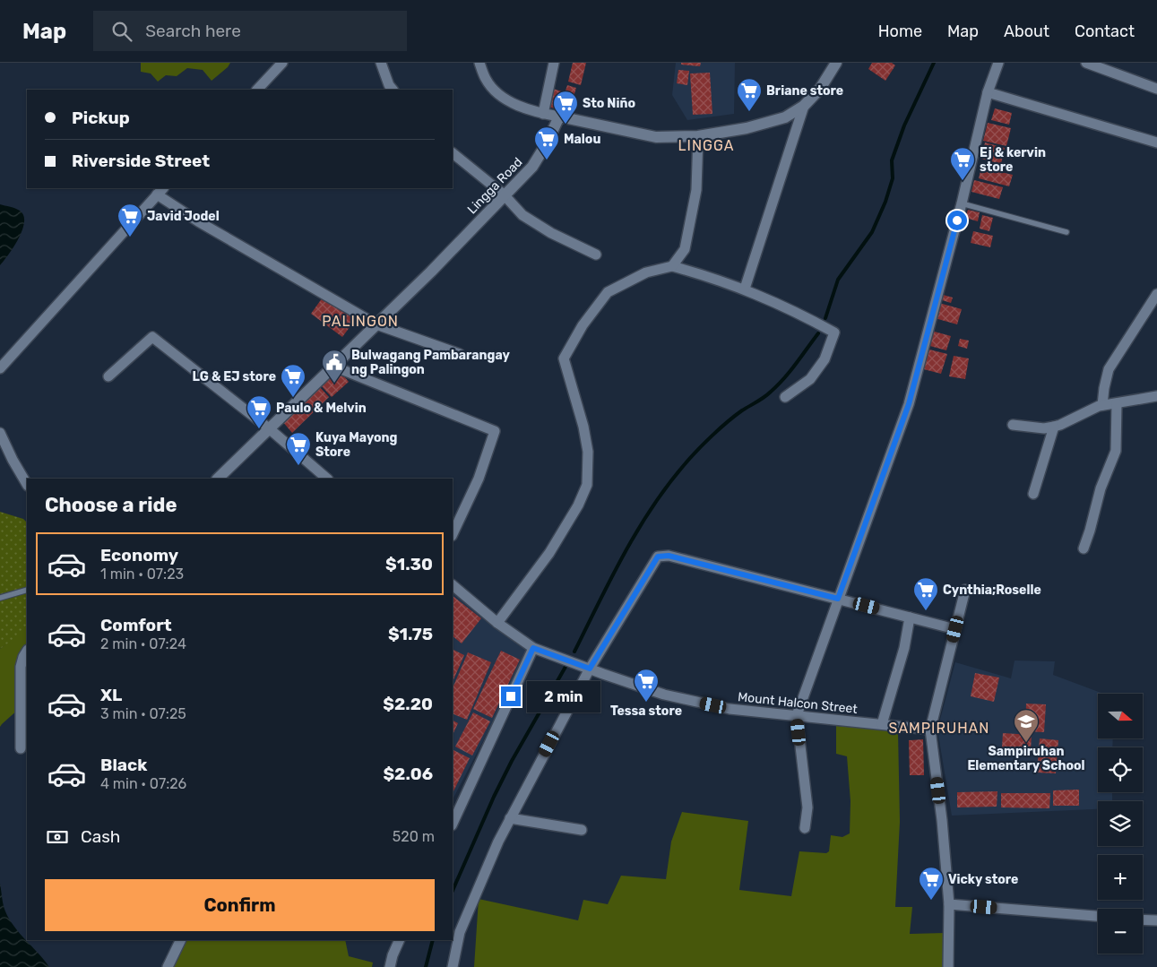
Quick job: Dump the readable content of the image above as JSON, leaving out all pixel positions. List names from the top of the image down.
{
  "streets": {
    "street": ["Lingga Road", "Mount Halcon Street"]
  },
  "districts": ["LINGGA", "PALINGON", "SAMPIRUHAN"],
  "places": {
    "supermarket": [
      "Briane store",
      "Sto Niño",
      "Malou",
      "Ej & kervin store",
      "Javid Jodel",
      "LG & EJ store",
      "Paulo & Melvin",
      "Kuya Mayong Store",
      "Cynthia;Roselle",
      "Tessa store",
      "Vicky store"
    ],
    "public building": ["Bulwagang Pambarangay ng Palingon"],
    "school or university": ["Sampiruhan Elementary School"]
  },
  "north": "right",
  "page": {
    "header": "Map",
    "search": "Search here",
    "nav": [
      "Home",
      "Map",
      "About",
      "Contact"
    ],
    "banner": ["Pickup", "Riverside Street"],
    "heading": "Choose a ride",
    "list": [
      {
        "name": "Economy",
        "note": "1 min · 07:23",
        "value": "$1.30"
      },
      {
        "name": "Comfort",
        "note": "2 min · 07:24",
        "value": "$1.75"
      },
      {
        "name": "XL",
        "note": "3 min · 07:25",
        "value": "$2.20"
      },
      {
        "name": "Black",
        "note": "4 min · 07:26",
        "value": "$2.06"
      }
    ],
    "bubble": "2 min",
    "map_buttons": ["+", "−"],
    "pay": ["Cash", "520 m"],
    "buttons": "Confirm"
  }
}
